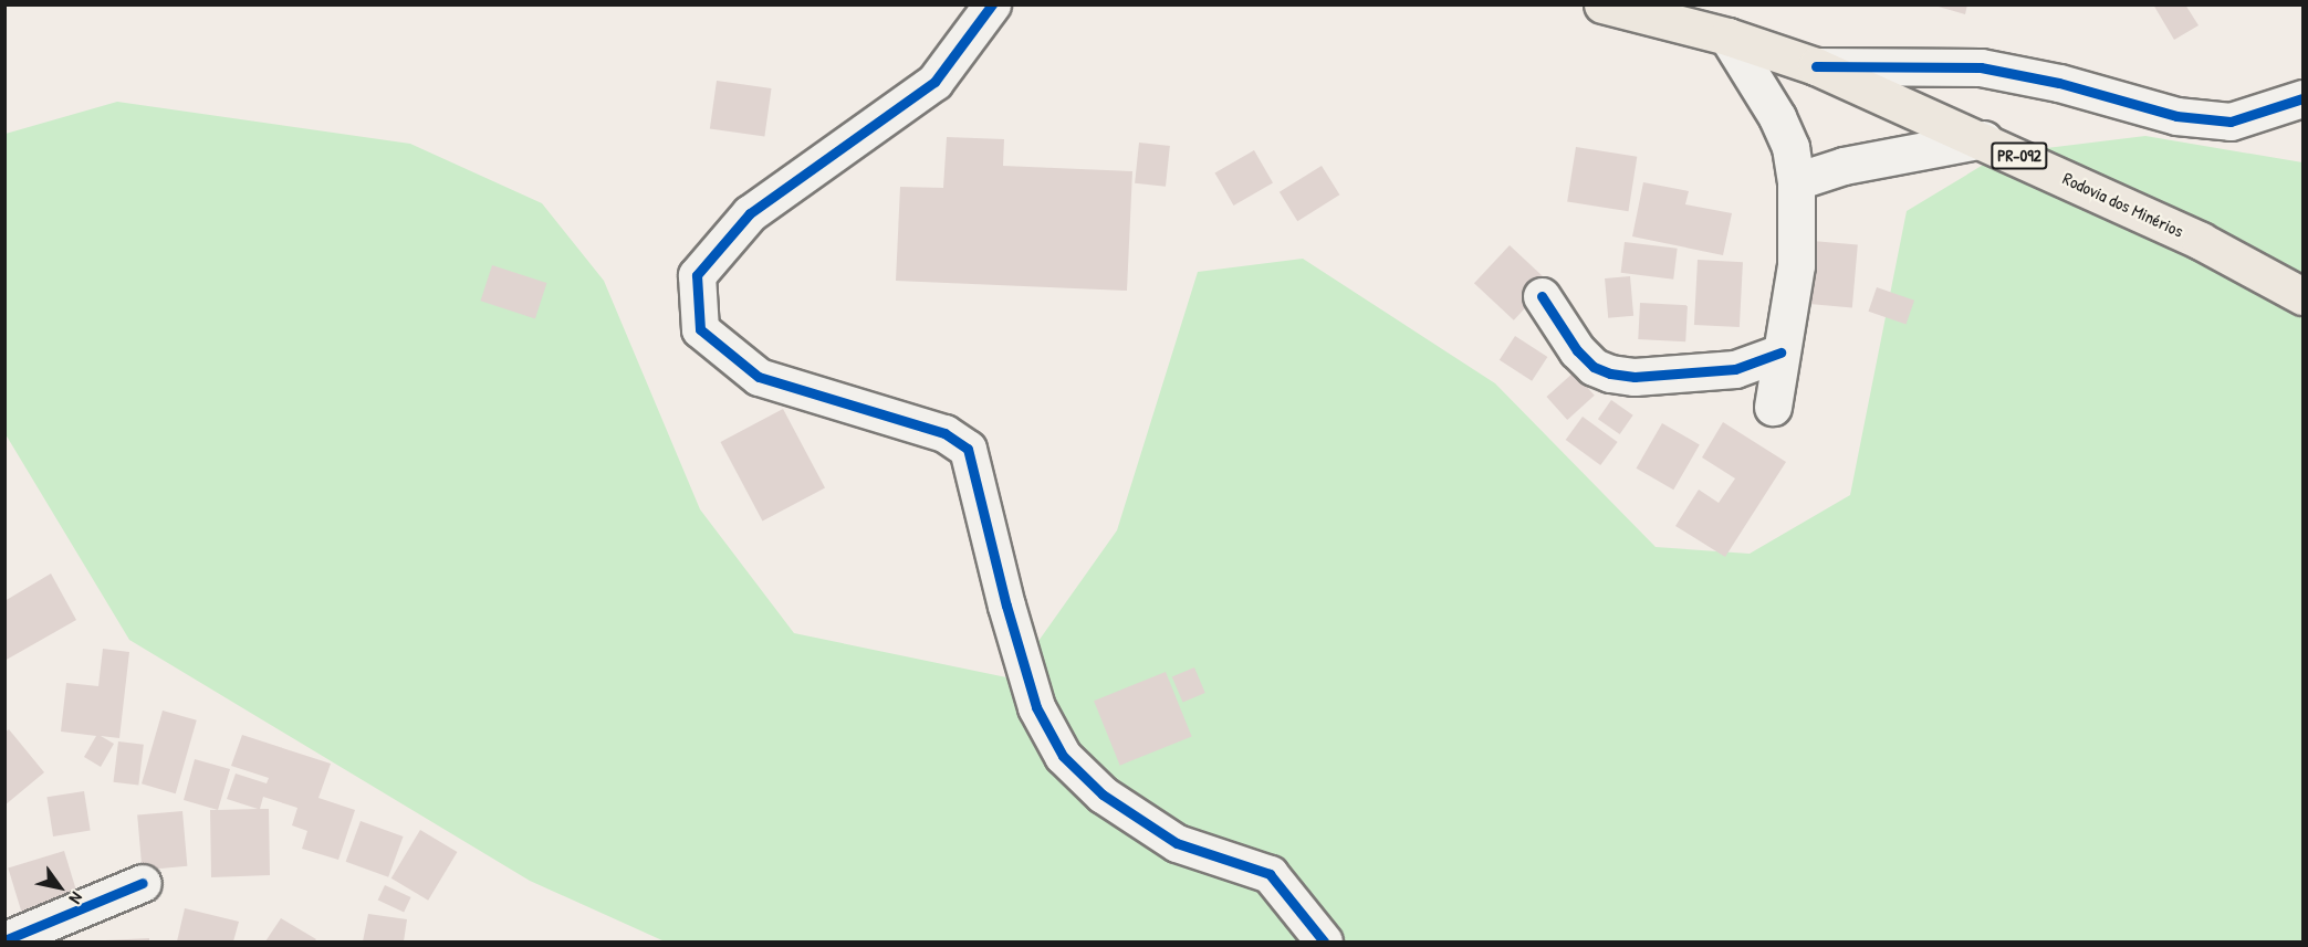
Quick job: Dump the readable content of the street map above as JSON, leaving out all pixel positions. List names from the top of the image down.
{
  "streets": {
    "main road": ["PR-092", "Rodovia dos Minérios"]
  },
  "north": "bottom right"
}
